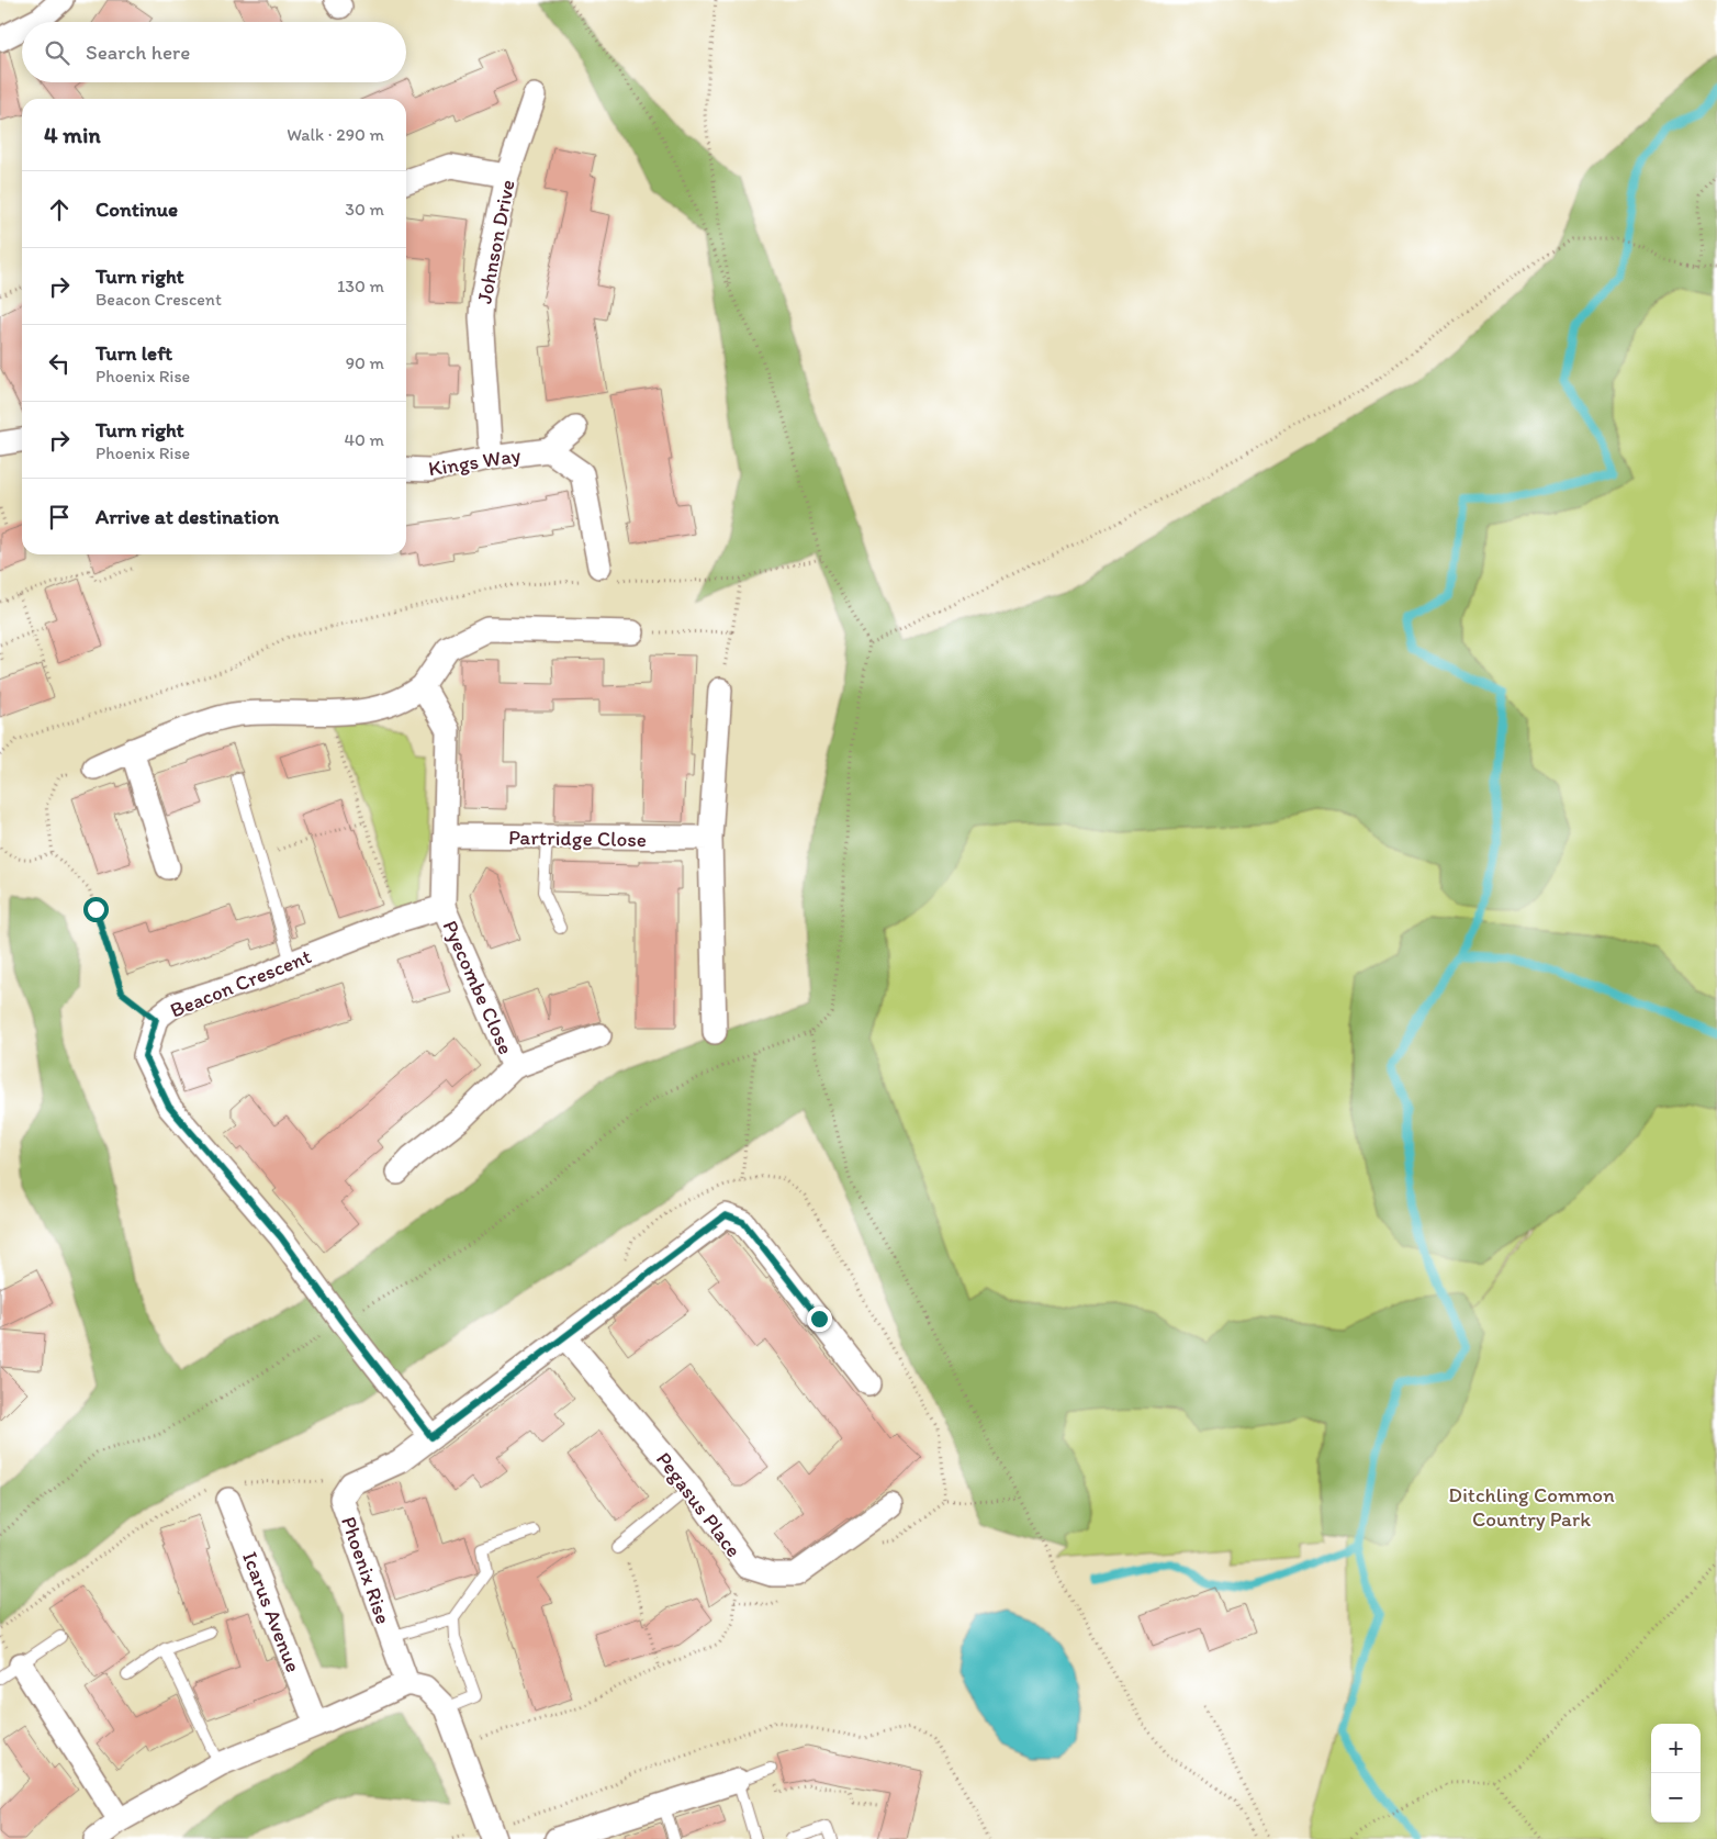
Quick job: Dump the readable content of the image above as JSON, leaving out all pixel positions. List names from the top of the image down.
{
  "streets": {
    "street": [
      "Johnson Drive",
      "Kings Way",
      "Partridge Close",
      "Beacon Crescent",
      "Pyecombe Close",
      "Pegasus Place",
      "Phoenix Rise",
      "Icarus Avenue"
    ]
  },
  "crossings": [
    ["Johnson Drive", "Kings Way"],
    ["Beacon Crescent", "Pyecombe Close"],
    ["Beacon Crescent", "Phoenix Rise"],
    ["Pegasus Place", "Phoenix Rise"]
  ],
  "parks": ["Ditchling Common Country Park"],
  "page": {
    "search": "Search here",
    "heading": ["4 min", "Walk · 290 m"],
    "list": [
      ["Continue", "30 m"],
      ["Turn right", "Beacon Crescent", "130 m"],
      ["Turn left", "Phoenix Rise", "90 m"],
      ["Turn right", "Phoenix Rise", "40 m"],
      "Arrive at destination"
    ],
    "map_buttons": ["+", "−"]
  }
}
